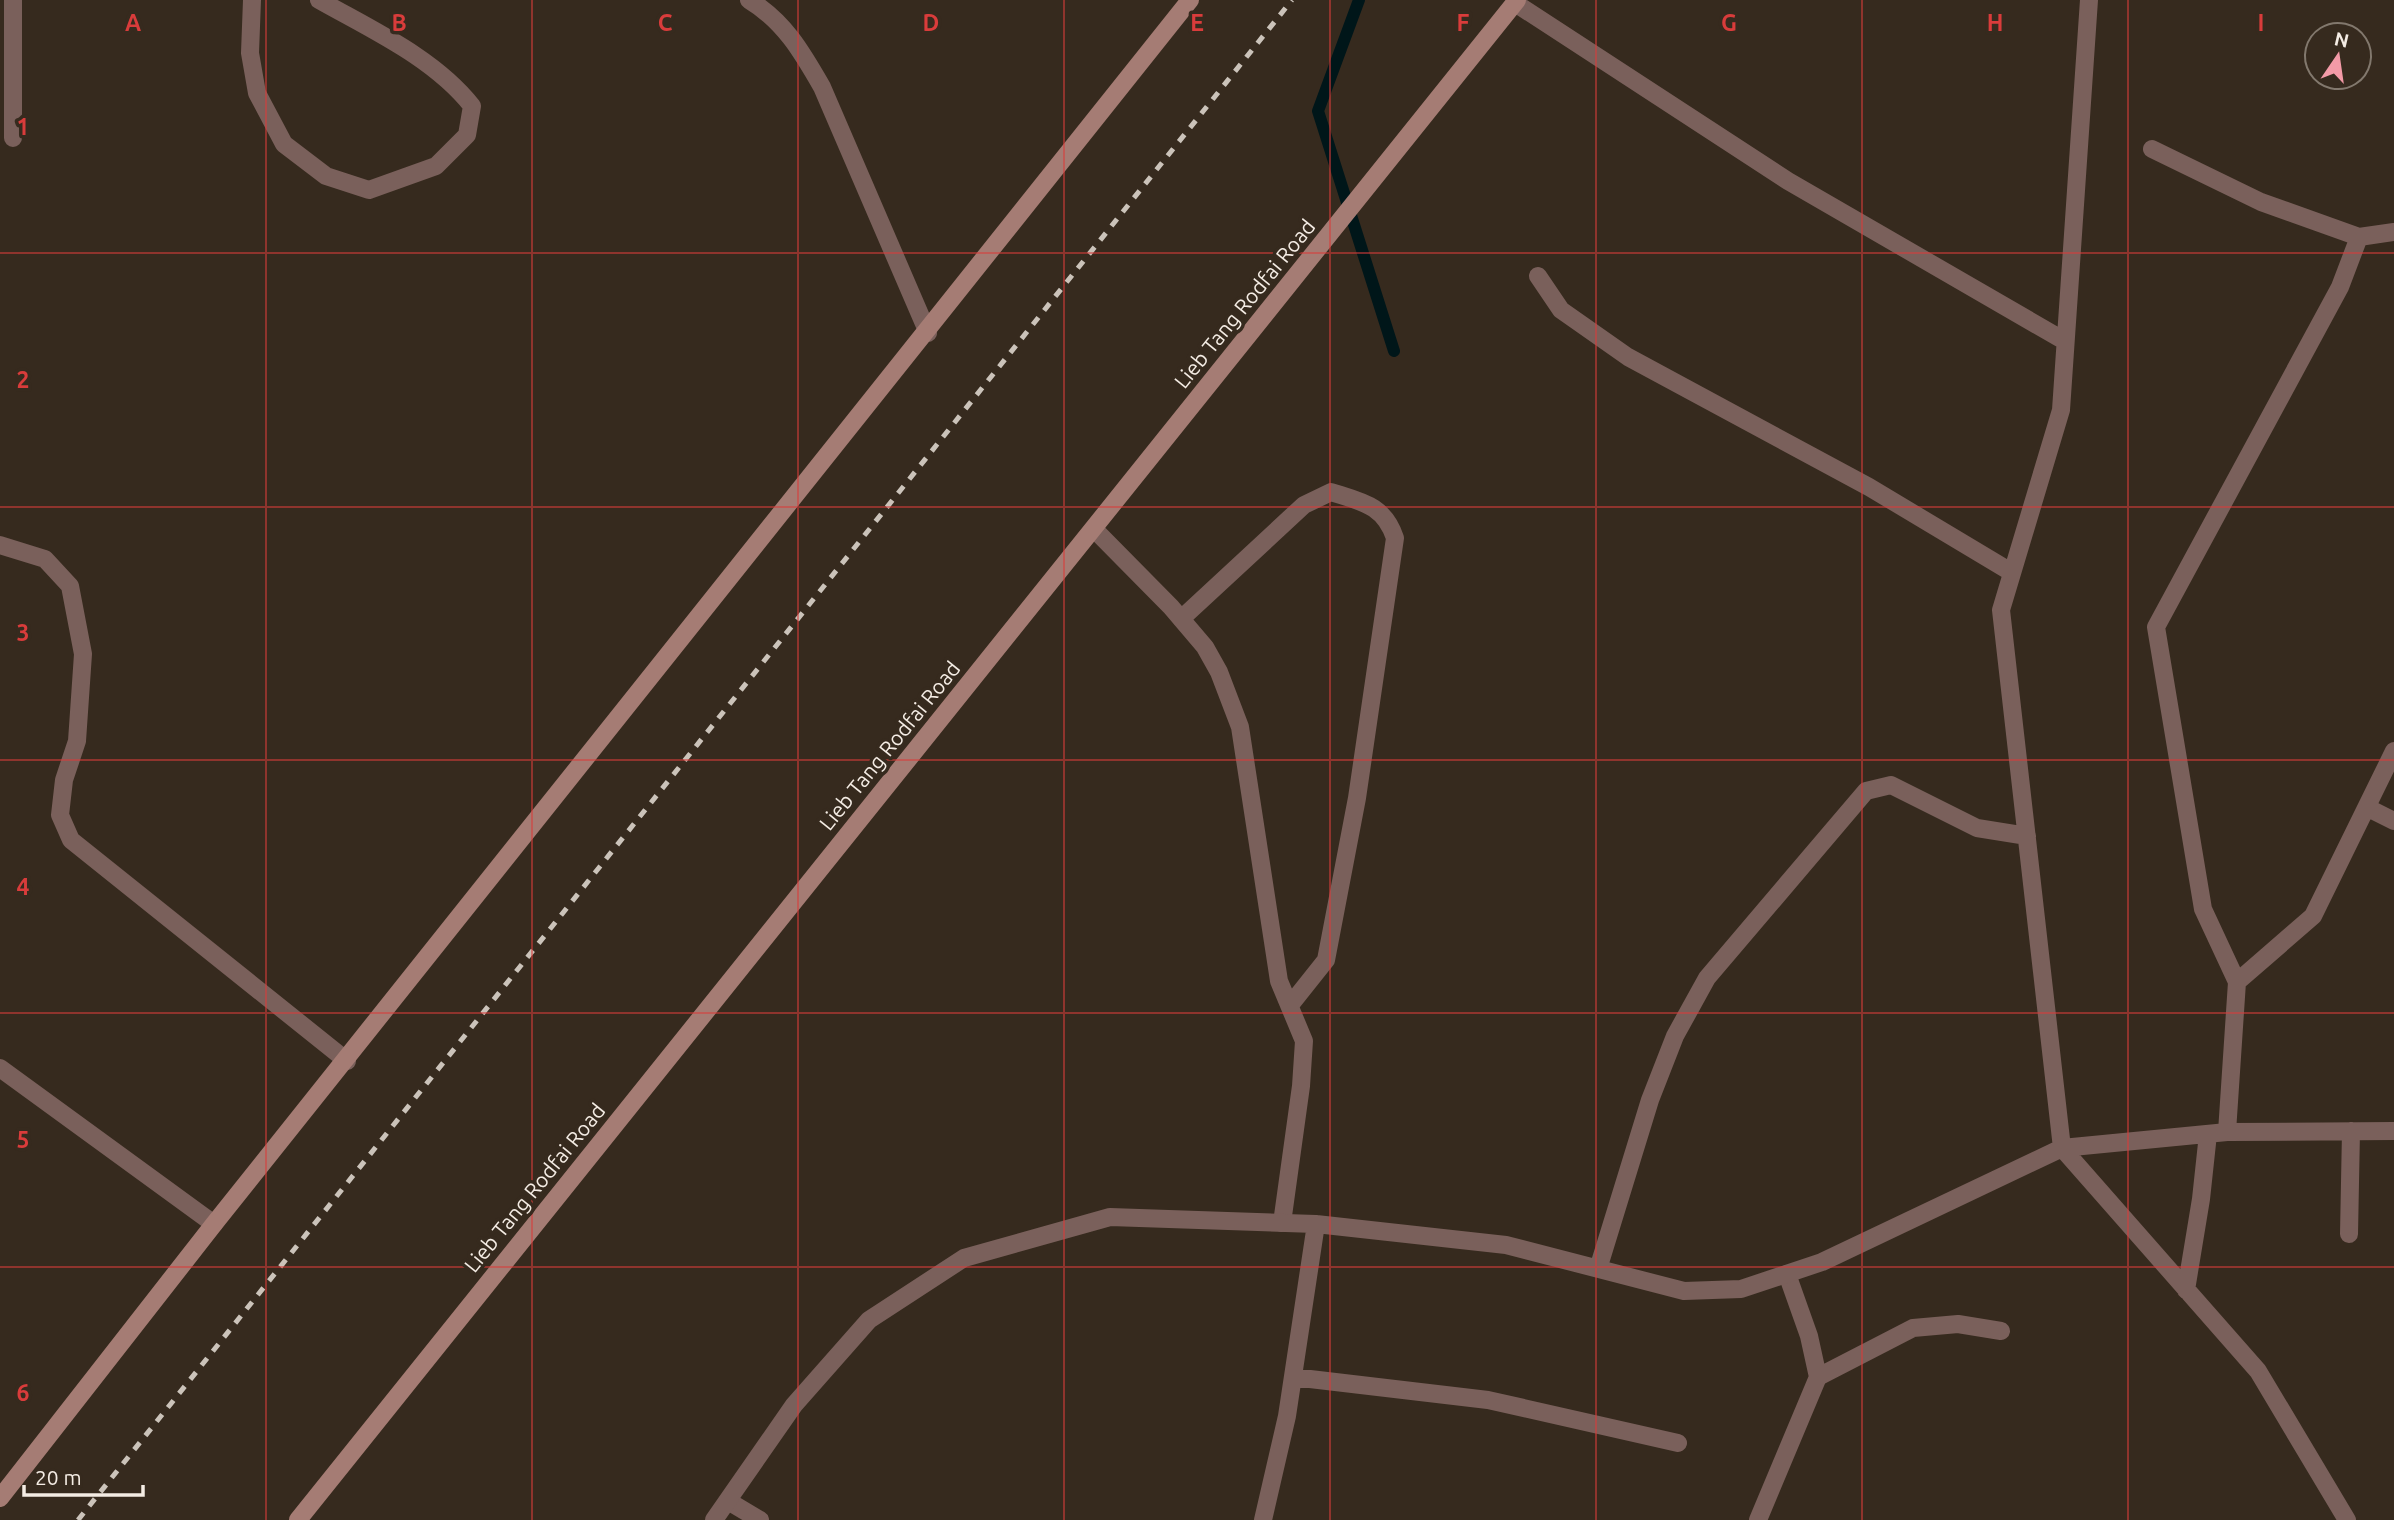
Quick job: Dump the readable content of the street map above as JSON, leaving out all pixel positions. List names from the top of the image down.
{
  "streets": {
    "street": ["Lieb Tang Rodfai Road"]
  },
  "scale_bar": "20 m",
  "north": "top",
  "grid": {
    "columns": [
      "A",
      "B",
      "C",
      "D",
      "E",
      "F",
      "G",
      "H",
      "I"
    ],
    "rows": [
      "1",
      "2",
      "3",
      "4",
      "5",
      "6"
    ]
  }
}
